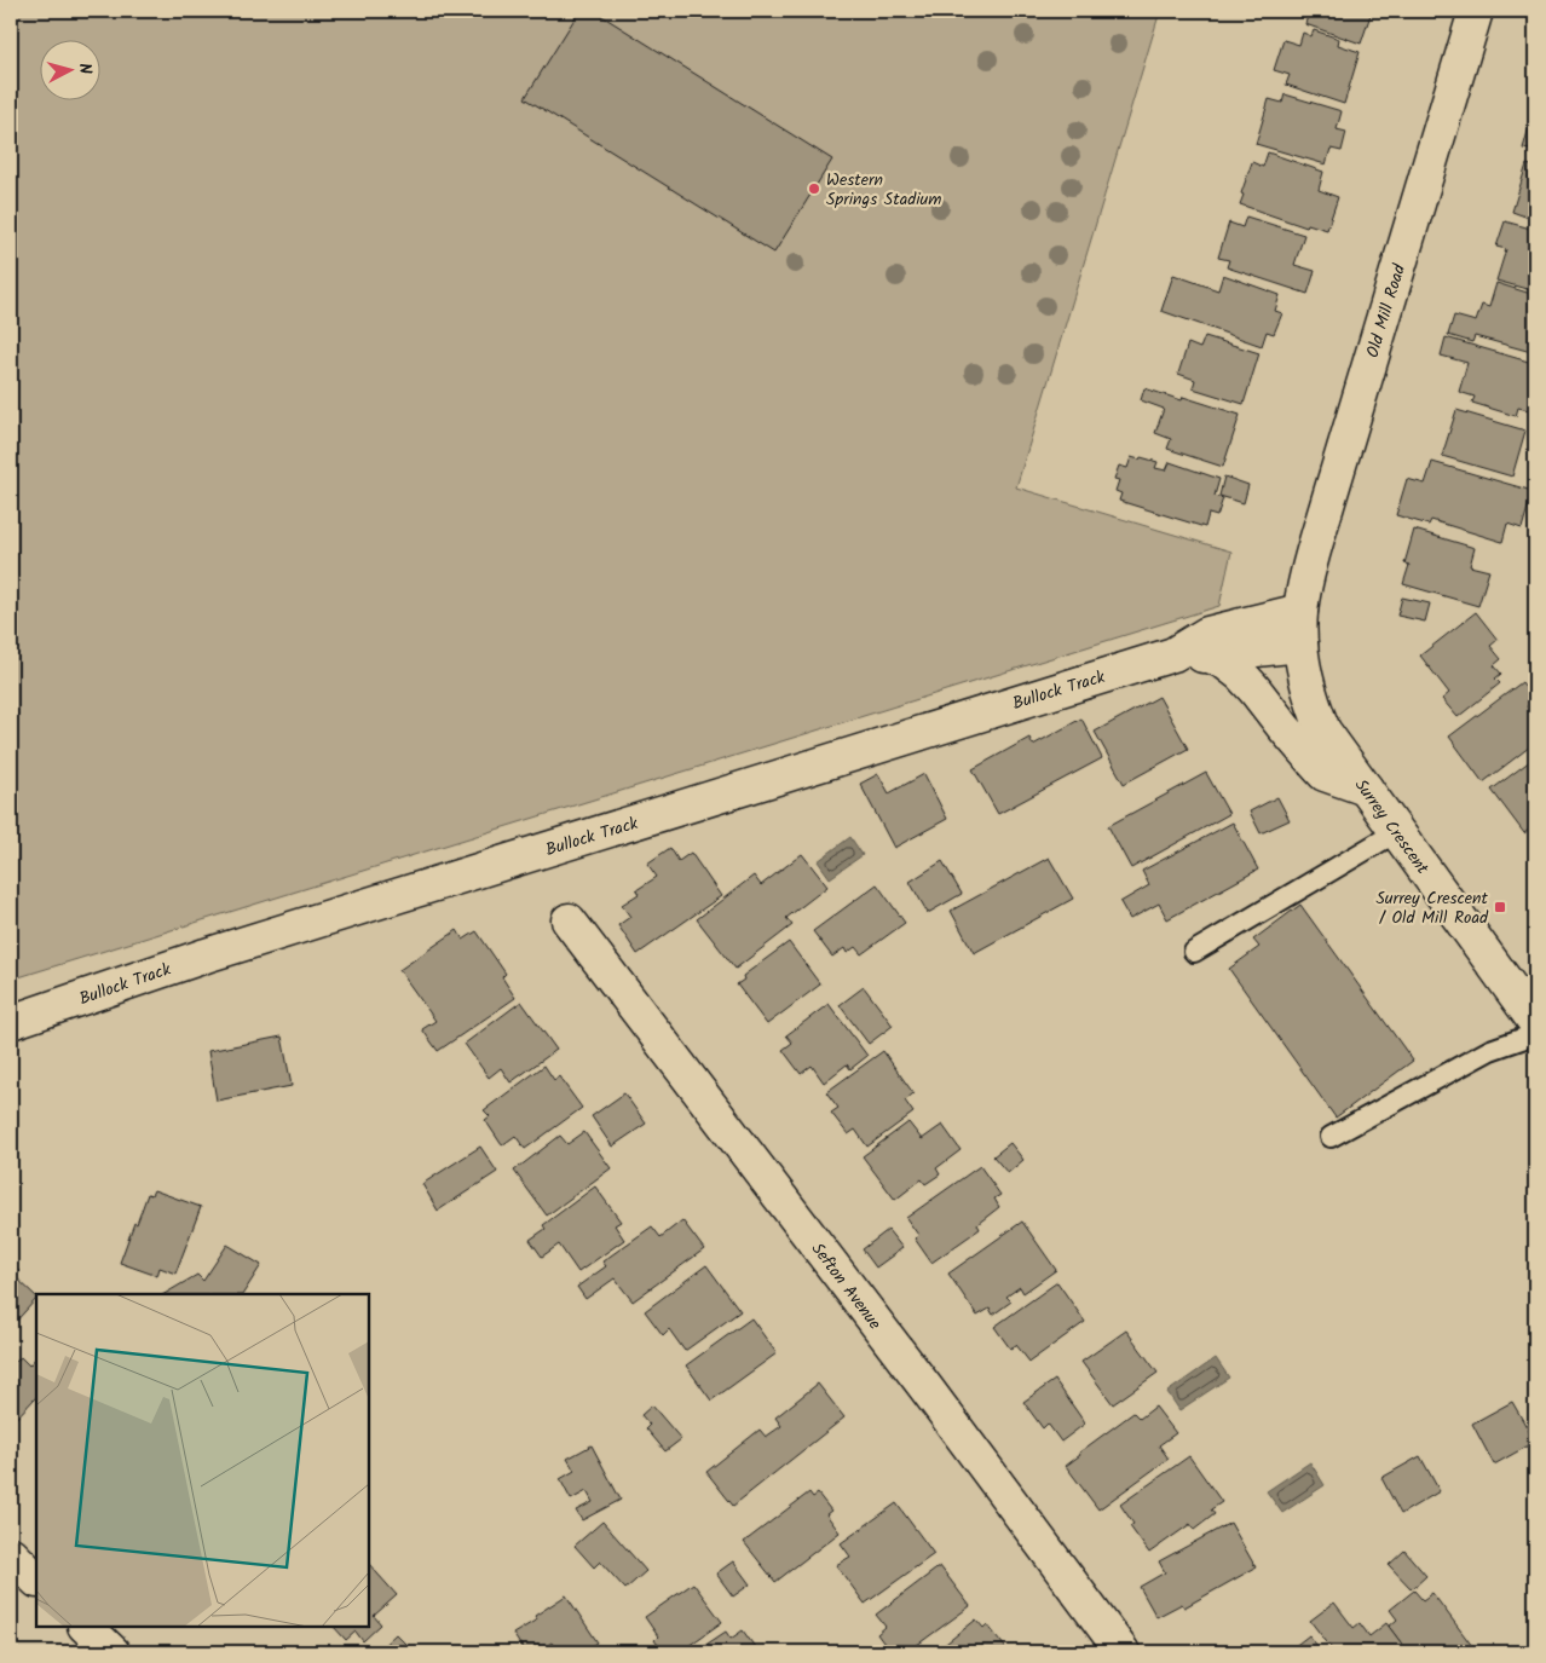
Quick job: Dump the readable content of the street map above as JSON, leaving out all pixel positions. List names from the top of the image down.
{
  "streets": {
    "main road": [
      "Old Mill Road",
      "Bullock Track",
      "Surrey Crescent",
      "Sefton Avenue"
    ]
  },
  "crossings": [
    ["Old Mill Road", "Bullock Track"],
    ["Old Mill Road", "Surrey Crescent"],
    ["Bullock Track", "Surrey Crescent"]
  ],
  "places": {
    "other": ["Western Springs Stadium"],
    "transit": ["Surrey Crescent / Old Mill Road"]
  },
  "north": "right"
}
